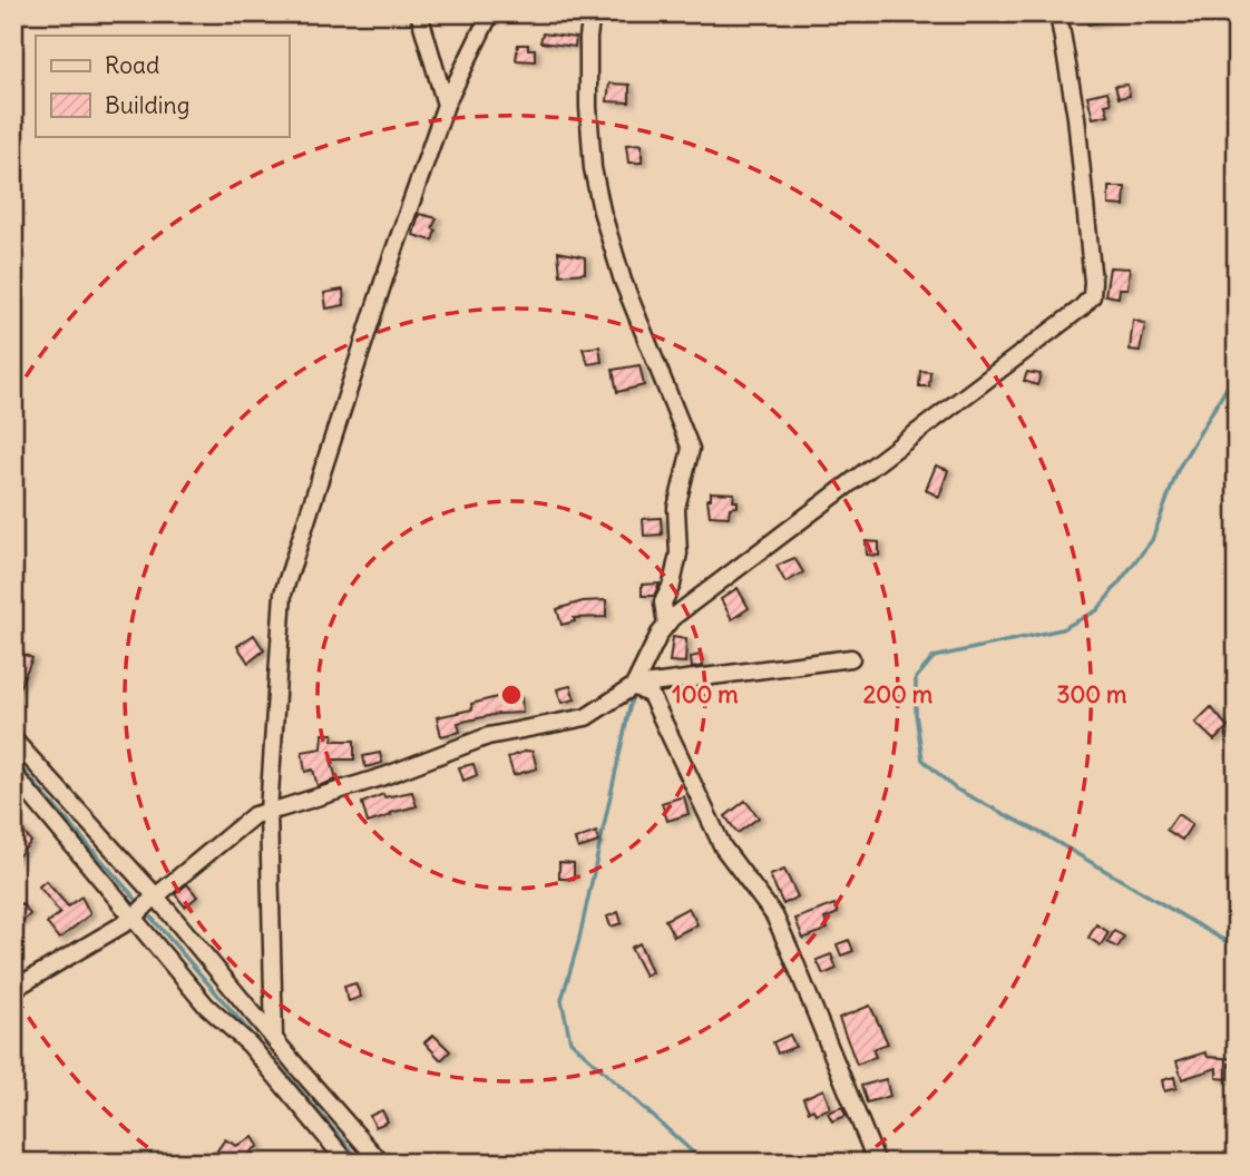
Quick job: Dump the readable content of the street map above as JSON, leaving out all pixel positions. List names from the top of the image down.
{
  "legend": ["Road", "Building"],
  "rings": ["100 m", "200 m", "300 m"]
}
